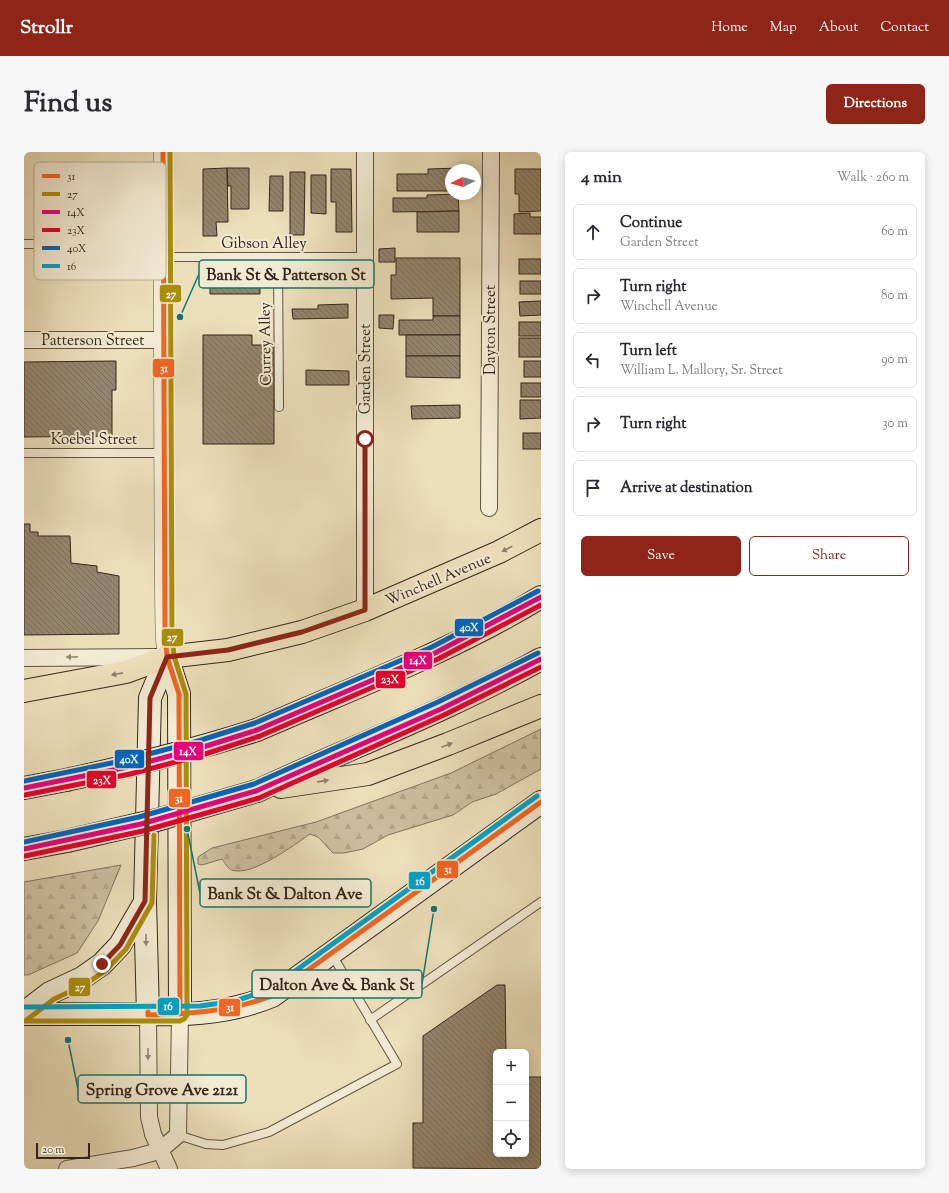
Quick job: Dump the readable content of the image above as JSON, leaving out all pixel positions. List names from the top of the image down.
{
  "streets": {
    "main road": ["Winchell Avenue"],
    "street": ["Dayton Street", "Patterson Street", "Garden Street"],
    "lane": ["Gibson Alley", "Currey Alley", "Koebel Street"]
  },
  "crossings": [
    ["Gibson Alley", "Currey Alley"],
    ["Gibson Alley", "Garden Street"],
    ["Garden Street", "Winchell Avenue"]
  ],
  "places": [
    "Bank St & Patterson St",
    "Bank St & Dalton Ave",
    "Dalton Ave & Bank St",
    "Spring Grove Ave 2121"
  ],
  "lines": [
    "transit line 31",
    "transit line 27",
    "transit line 40X",
    "transit line 14X",
    "transit line 23X",
    "transit line 16"
  ],
  "legend": [
    "31",
    "27",
    "14X",
    "23X",
    "40X",
    "16"
  ],
  "scale_bar": "20 m",
  "north": "left",
  "page": {
    "header": "Strollr",
    "nav": [
      "Home",
      "Map",
      "About",
      "Contact"
    ],
    "title": "Find us",
    "buttons": [
      "Directions",
      ["Save", "Share"]
    ],
    "heading": ["4 min", "Walk · 260 m"],
    "list": [
      ["Continue", "Garden Street", "60 m"],
      ["Turn right", "Winchell Avenue", "80 m"],
      ["Turn left", "William L. Mallory, Sr. Street", "90 m"],
      ["Turn right", "30 m"],
      "Arrive at destination"
    ],
    "map_buttons": ["+", "−"],
    "scale": "20 m"
  }
}
